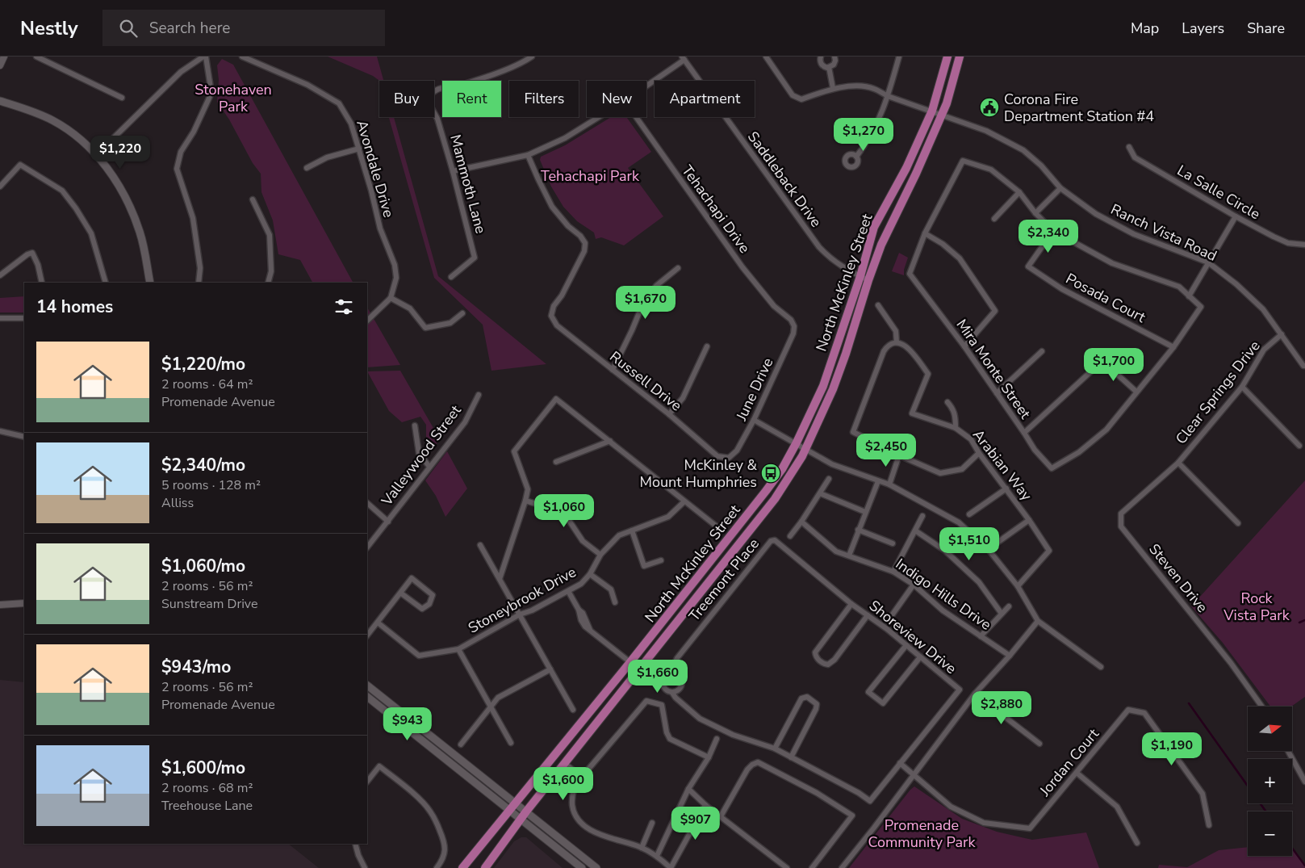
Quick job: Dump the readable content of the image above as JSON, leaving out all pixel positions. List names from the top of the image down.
{
  "streets": {
    "main road": ["North McKinley Street"],
    "street": [
      "Avondale Drive",
      "Saddleback Drive",
      "Mammoth Lane",
      "La Salle Circle",
      "Tehachapi Drive",
      "Ranch Vista Road",
      "Posada Court",
      "Mira Monte Street",
      "Russell Drive",
      "June Drive",
      "Clear Springs Drive",
      "Valleywood Street",
      "Arabian Way",
      "Steven Drive",
      "Treemont Place",
      "Indigo Hills Drive",
      "Stoneybrook Drive",
      "Shoreview Drive",
      "Jordan Court"
    ]
  },
  "crossings": [
    ["Saddleback Drive", "North McKinley Street"],
    ["Tehachapi Drive", "June Drive"],
    ["Ranch Vista Road", "North McKinley Street"],
    ["Ranch Vista Road", "Clear Springs Drive"],
    ["Russell Drive", "June Drive"],
    ["Clear Springs Drive", "Steven Drive"],
    ["Treemont Place", "Shoreview Drive"]
  ],
  "parks": [
    "Stonehaven Park",
    "Tehachapi Park",
    "Rock Vista Park",
    "Promenade Community Park"
  ],
  "places": {
    "public building": ["Corona Fire Department Station #4"],
    "bus stop": ["McKinley & Mount Humphries"]
  },
  "north": "right",
  "page": {
    "header": "Nestly",
    "search": "Search here",
    "nav": ["Map", "Layers", "Share"],
    "chip": [
      "Buy",
      "Rent",
      "Filters",
      "New",
      "Apartment"
    ],
    "price": [
      "$1,270",
      "$1,220",
      "$2,340",
      "$1,670",
      "$1,700",
      "$2,450",
      "$1,060",
      "$1,510",
      "$1,660",
      "$2,880",
      "$943",
      "$1,190",
      "$1,600",
      "$907"
    ],
    "heading": "14 homes",
    "list": [
      {
        "name": "$1,220/mo",
        "note": "2 rooms · 64 m² · Promenade Avenue"
      },
      {
        "name": "$2,340/mo",
        "note": "5 rooms · 128 m² · Alliss"
      },
      {
        "name": "$1,060/mo",
        "note": "2 rooms · 56 m² · Sunstream Drive"
      },
      {
        "name": "$943/mo",
        "note": "2 rooms · 56 m² · Promenade Avenue"
      },
      {
        "name": "$1,600/mo",
        "note": "2 rooms · 68 m² · Treehouse Lane"
      }
    ],
    "map_buttons": ["+", "−"]
  }
}
